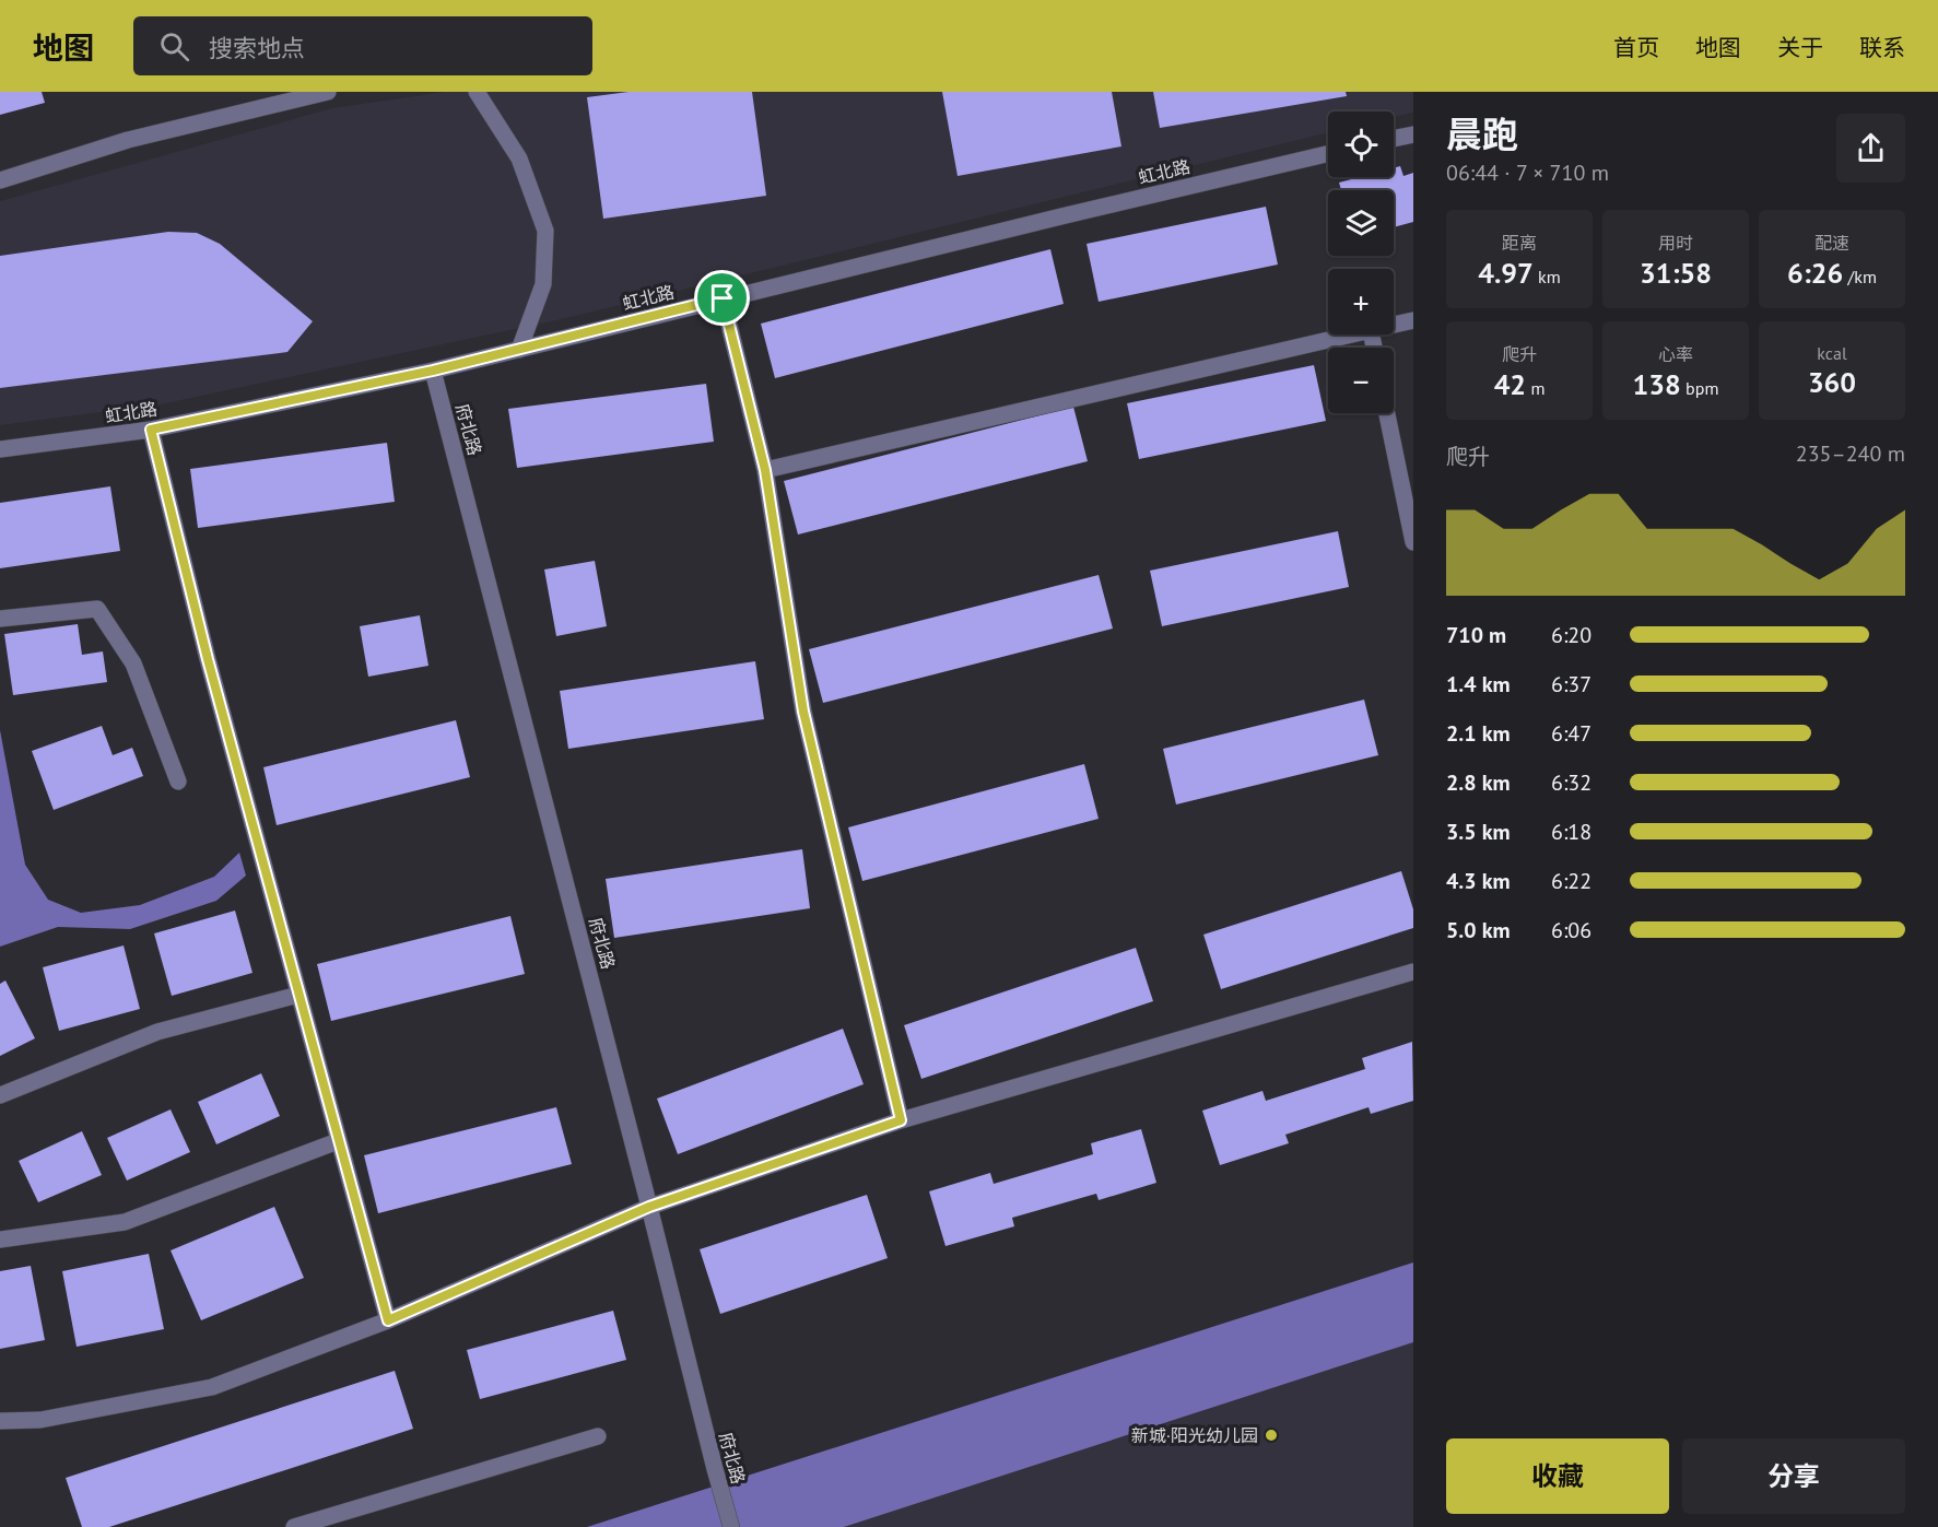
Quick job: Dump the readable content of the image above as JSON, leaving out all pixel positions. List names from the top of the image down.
{
  "streets": {
    "street": ["虹北路", "府北路"]
  },
  "crossings": [
    ["虹北路", "府北路"]
  ],
  "places": ["新城·阳光幼儿园"],
  "page": {
    "header": "地图",
    "search": "搜索地点",
    "nav": [
      "首页",
      "地图",
      "关于",
      "联系"
    ],
    "heading": ["晨跑", "06:44 · 7 × 710 m"],
    "map_buttons": ["+", "−"],
    "stats": [
      ["距离", "4.97 km"],
      ["用时", "31:58"],
      ["配速", "6:26 /km"],
      ["爬升", "42 m"],
      ["心率", "138 bpm"],
      ["kcal", "360"]
    ],
    "chart": ["爬升", "235–240 m"],
    "list": [
      {
        "name": "710 m",
        "note": "6:20"
      },
      {
        "name": "1.4 km",
        "note": "6:37"
      },
      {
        "name": "2.1 km",
        "note": "6:47"
      },
      {
        "name": "2.8 km",
        "note": "6:32"
      },
      {
        "name": "3.5 km",
        "note": "6:18"
      },
      {
        "name": "4.3 km",
        "note": "6:22"
      },
      {
        "name": "5.0 km",
        "note": "6:06"
      }
    ],
    "buttons": ["收藏", "分享"]
  }
}
